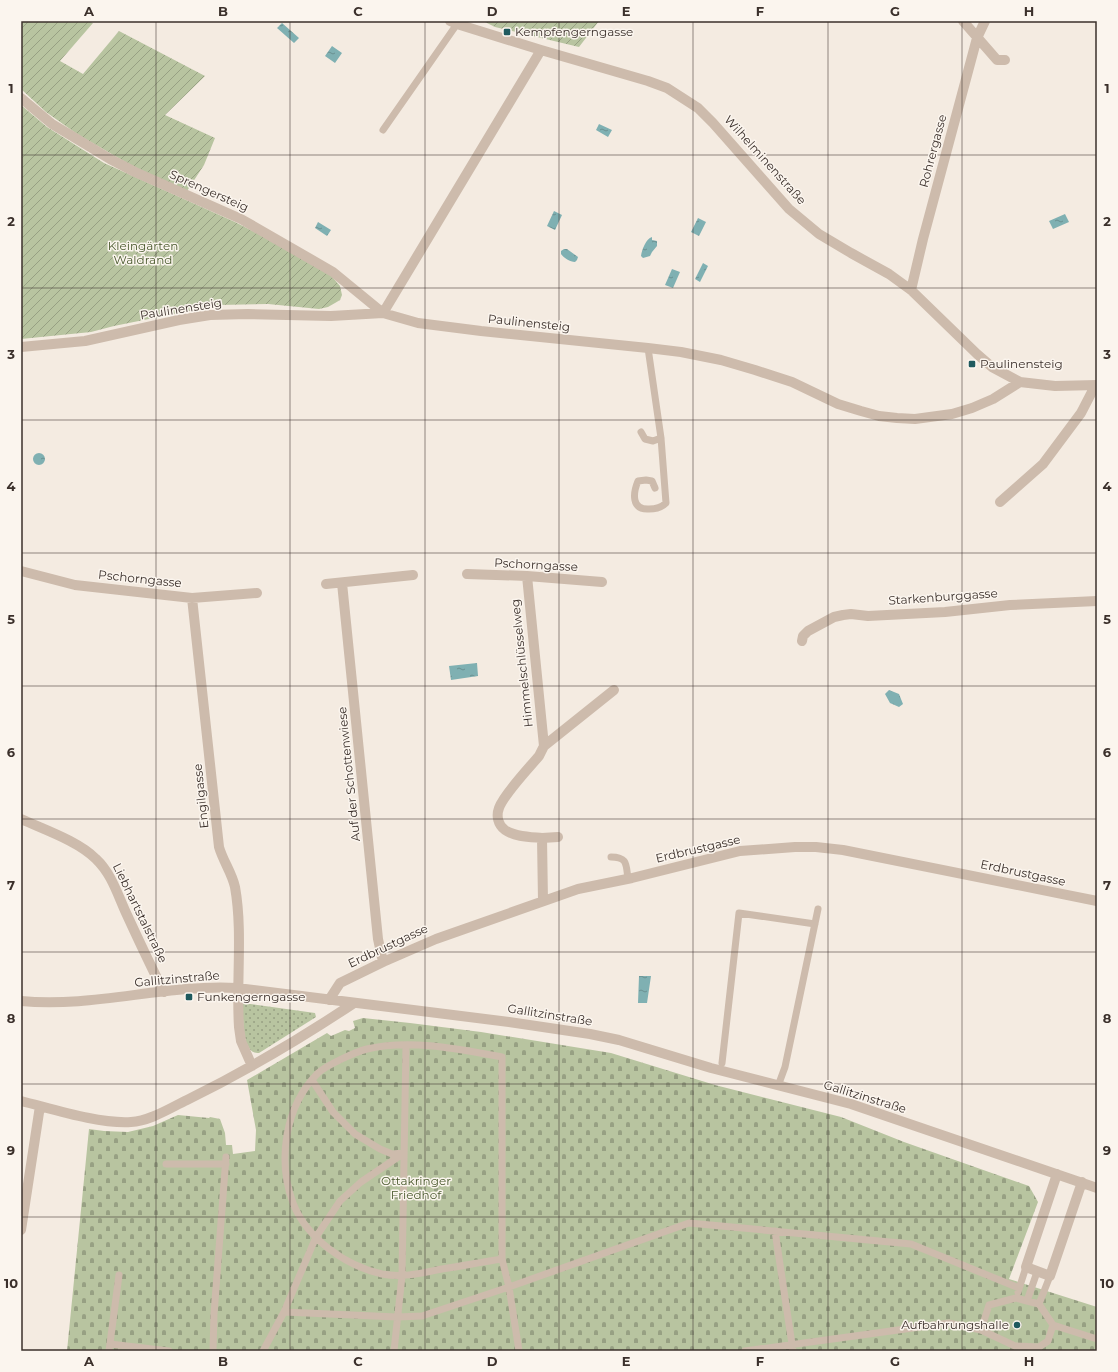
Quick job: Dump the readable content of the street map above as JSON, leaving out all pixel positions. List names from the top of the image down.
{
  "streets": {
    "street": [
      "Rohrergasse",
      "Wilhelminenstraße",
      "Sprengersteig",
      "Paulinensteig",
      "Pschorngasse",
      "Starkenburggasse",
      "Himmelschlüsselweg",
      "Auf der Schottenwiese",
      "Engilgasse",
      "Erdbrustgasse",
      "Liebhartstalstraße",
      "Gallitzinstraße"
    ]
  },
  "crossings": [
    ["Rohrergasse", "Wilhelminenstraße"],
    ["Wilhelminenstraße", "Paulinensteig"],
    ["Sprengersteig", "Paulinensteig"],
    ["Pschorngasse", "Himmelschlüsselweg"],
    ["Pschorngasse", "Engilgasse"],
    ["Auf der Schottenwiese", "Erdbrustgasse"],
    ["Engilgasse", "Gallitzinstraße"],
    ["Erdbrustgasse", "Gallitzinstraße"],
    ["Liebhartstalstraße", "Gallitzinstraße"]
  ],
  "parks": ["Kleingärten Waldrand", "Ottakringer Friedhof"],
  "places": {
    "transit": ["Kempfengerngasse", "Paulinensteig", "Funkengerngasse"],
    "other": ["Aufbahrungshalle"]
  },
  "grid": {
    "columns": [
      "A",
      "B",
      "C",
      "D",
      "E",
      "F",
      "G",
      "H"
    ],
    "rows": [
      "1",
      "2",
      "3",
      "4",
      "5",
      "6",
      "7",
      "8",
      "9",
      "10"
    ]
  }
}
